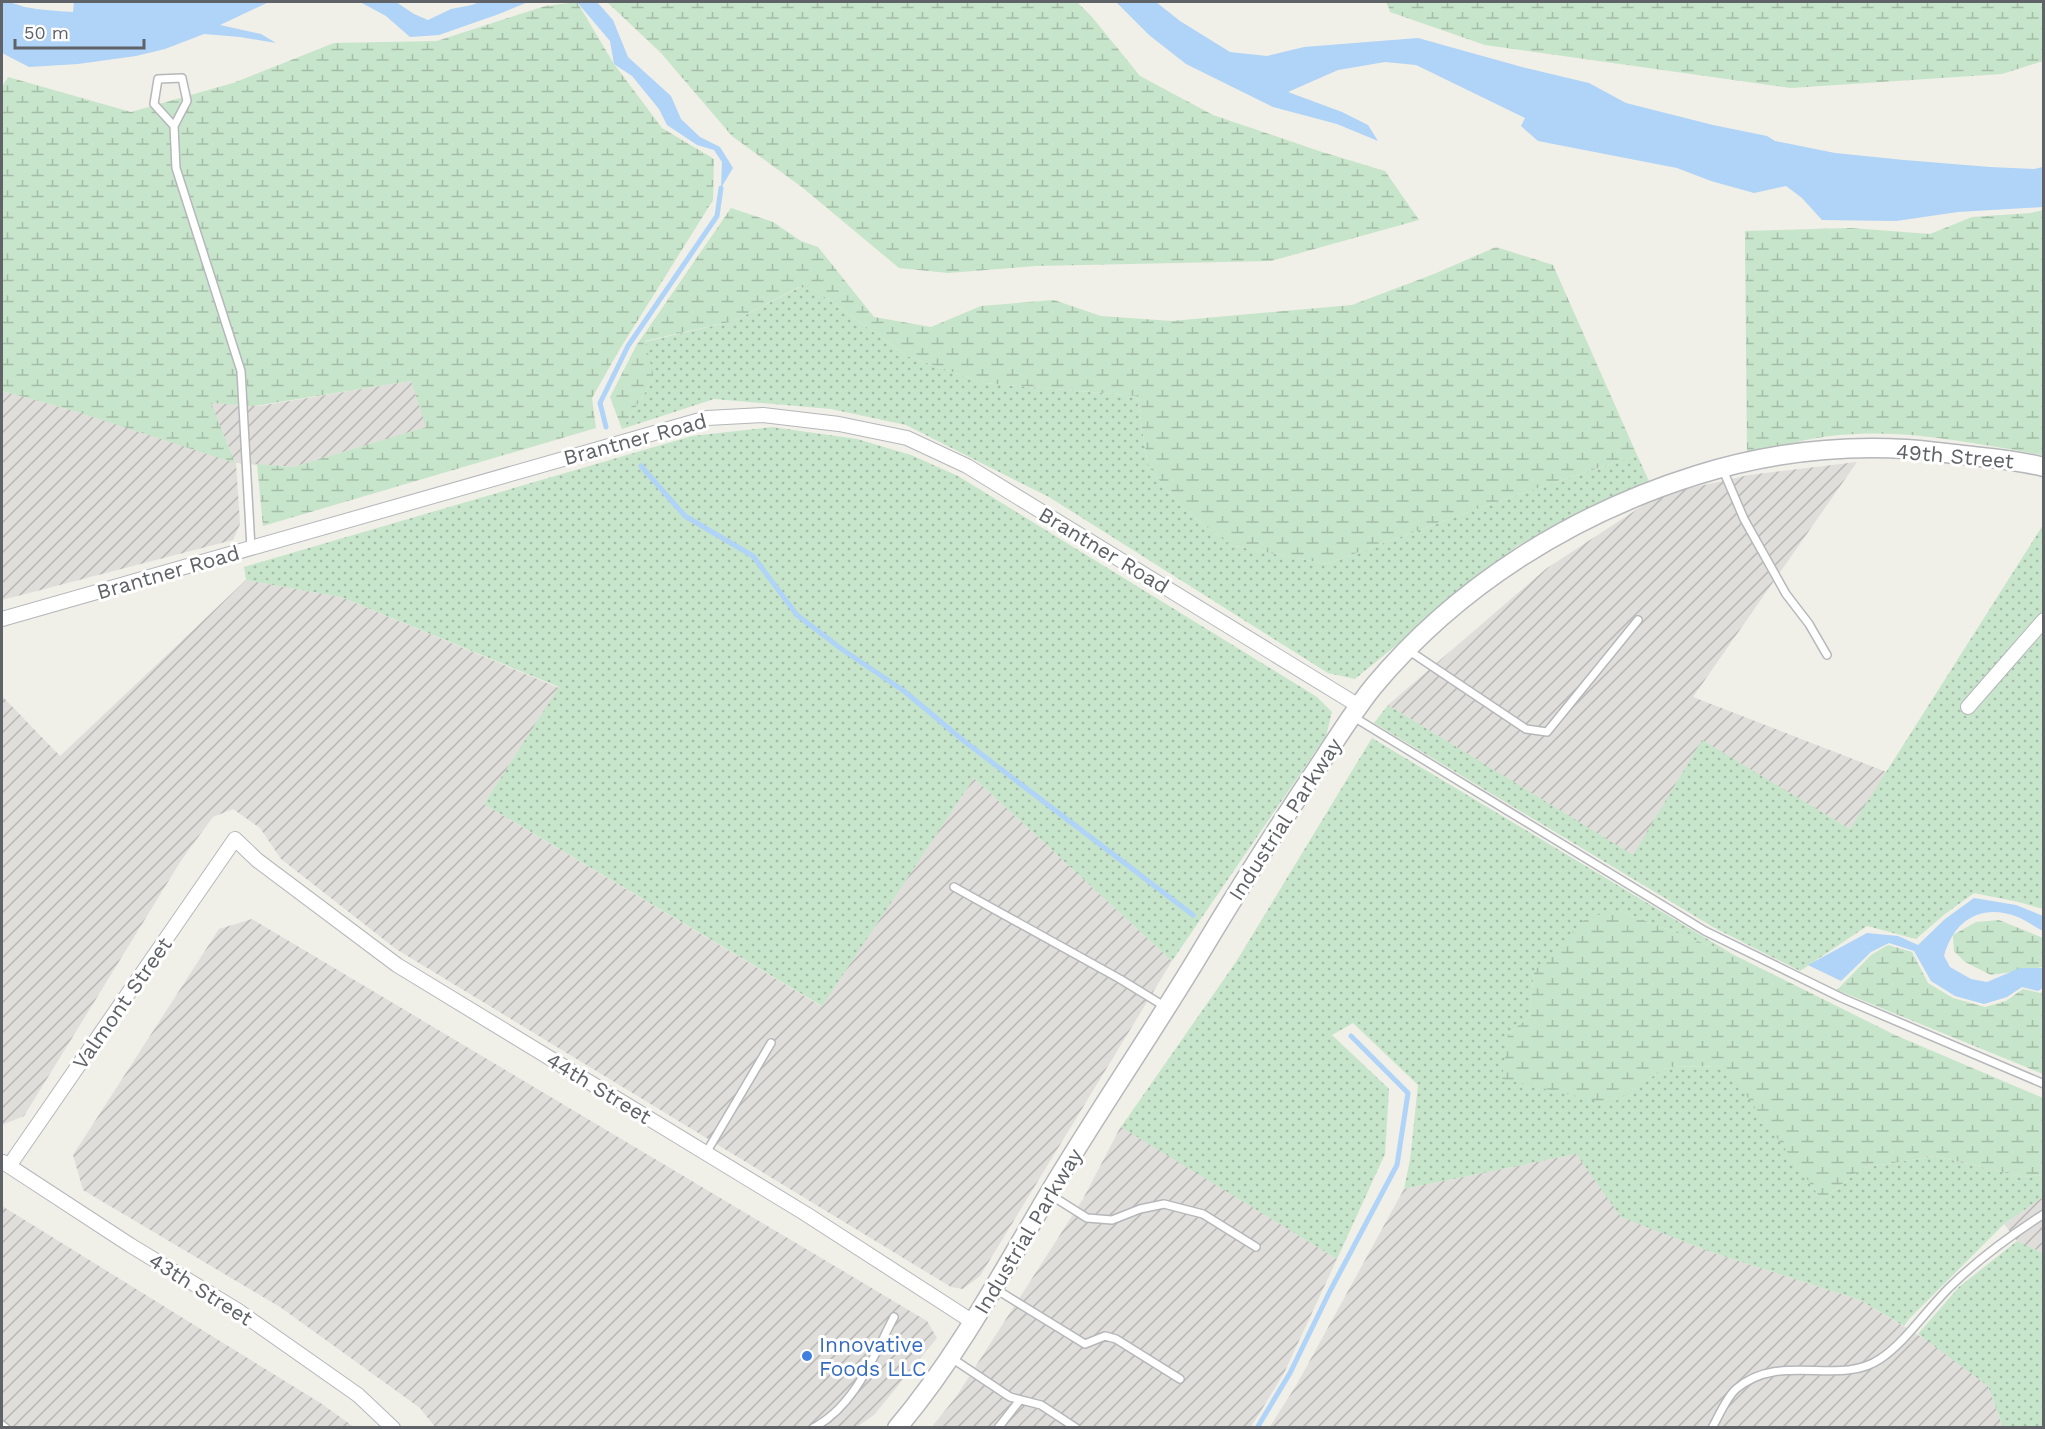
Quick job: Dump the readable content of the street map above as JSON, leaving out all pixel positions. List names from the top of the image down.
{
  "streets": {
    "street": [
      "Brantner Road",
      "49th Street",
      "Industrial Parkway",
      "Valmont Street",
      "44th Street",
      "43th Street"
    ]
  },
  "crossings": [
    ["Brantner Road", "Industrial Parkway"],
    ["49th Street", "Industrial Parkway"],
    ["Industrial Parkway", "44th Street"],
    ["Valmont Street", "44th Street"],
    ["Valmont Street", "43th Street"]
  ],
  "places": ["Innovative Foods LLC"],
  "scale_bar": "50 m"
}
